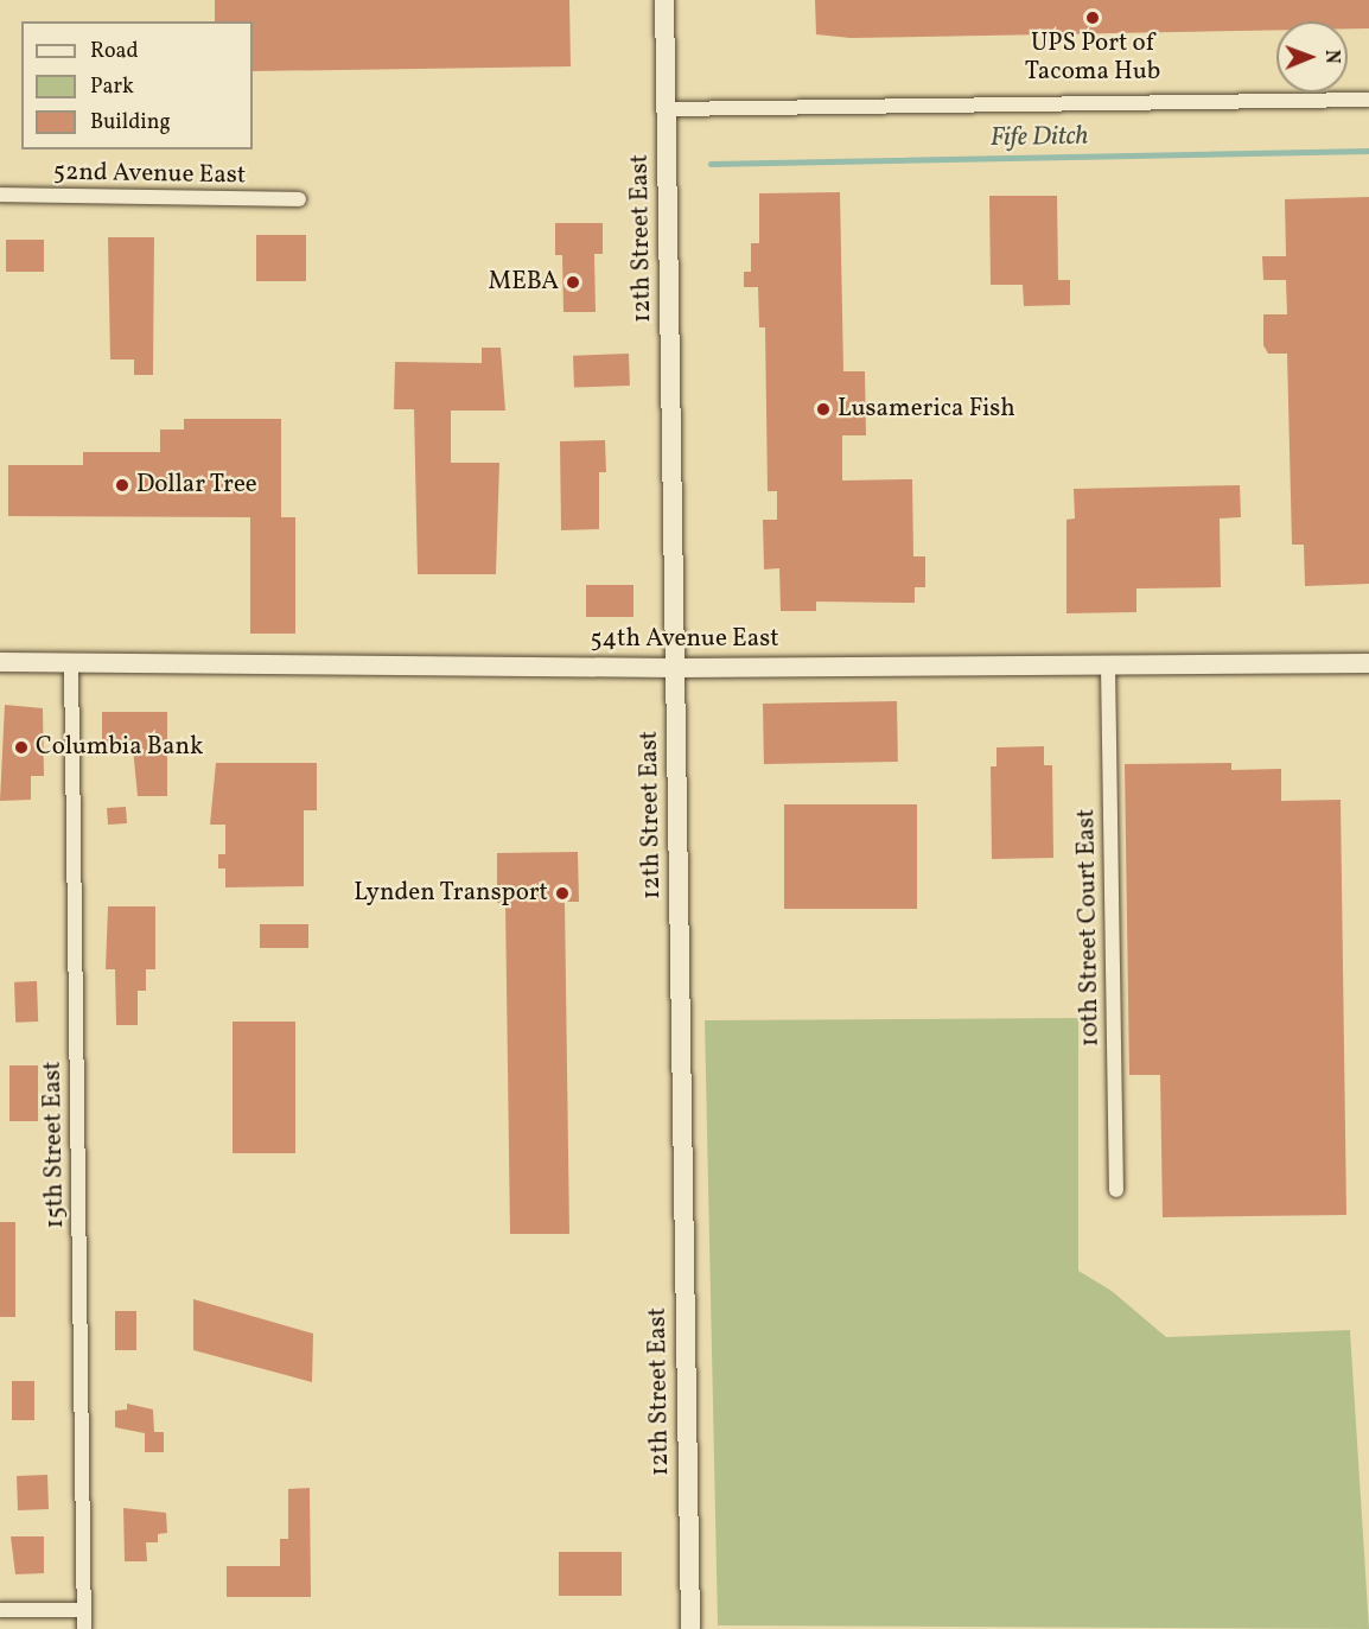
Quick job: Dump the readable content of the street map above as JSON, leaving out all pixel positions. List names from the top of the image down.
{
  "streets": {
    "street": [
      "52nd Avenue East",
      "12th Street East",
      "54th Avenue East",
      "10th Street Court East",
      "15th Street East"
    ]
  },
  "crossings": [
    ["12th Street East", "54th Avenue East"],
    ["54th Avenue East", "10th Street Court East"],
    ["54th Avenue East", "15th Street East"]
  ],
  "water": ["Fife Ditch"],
  "places": [
    "UPS Port of Tacoma Hub",
    "MEBA",
    "Lusamerica Fish",
    "Dollar Tree",
    "Columbia Bank",
    "Lynden Transport"
  ],
  "legend": ["Road", "Park", "Building"],
  "north": "right"
}
